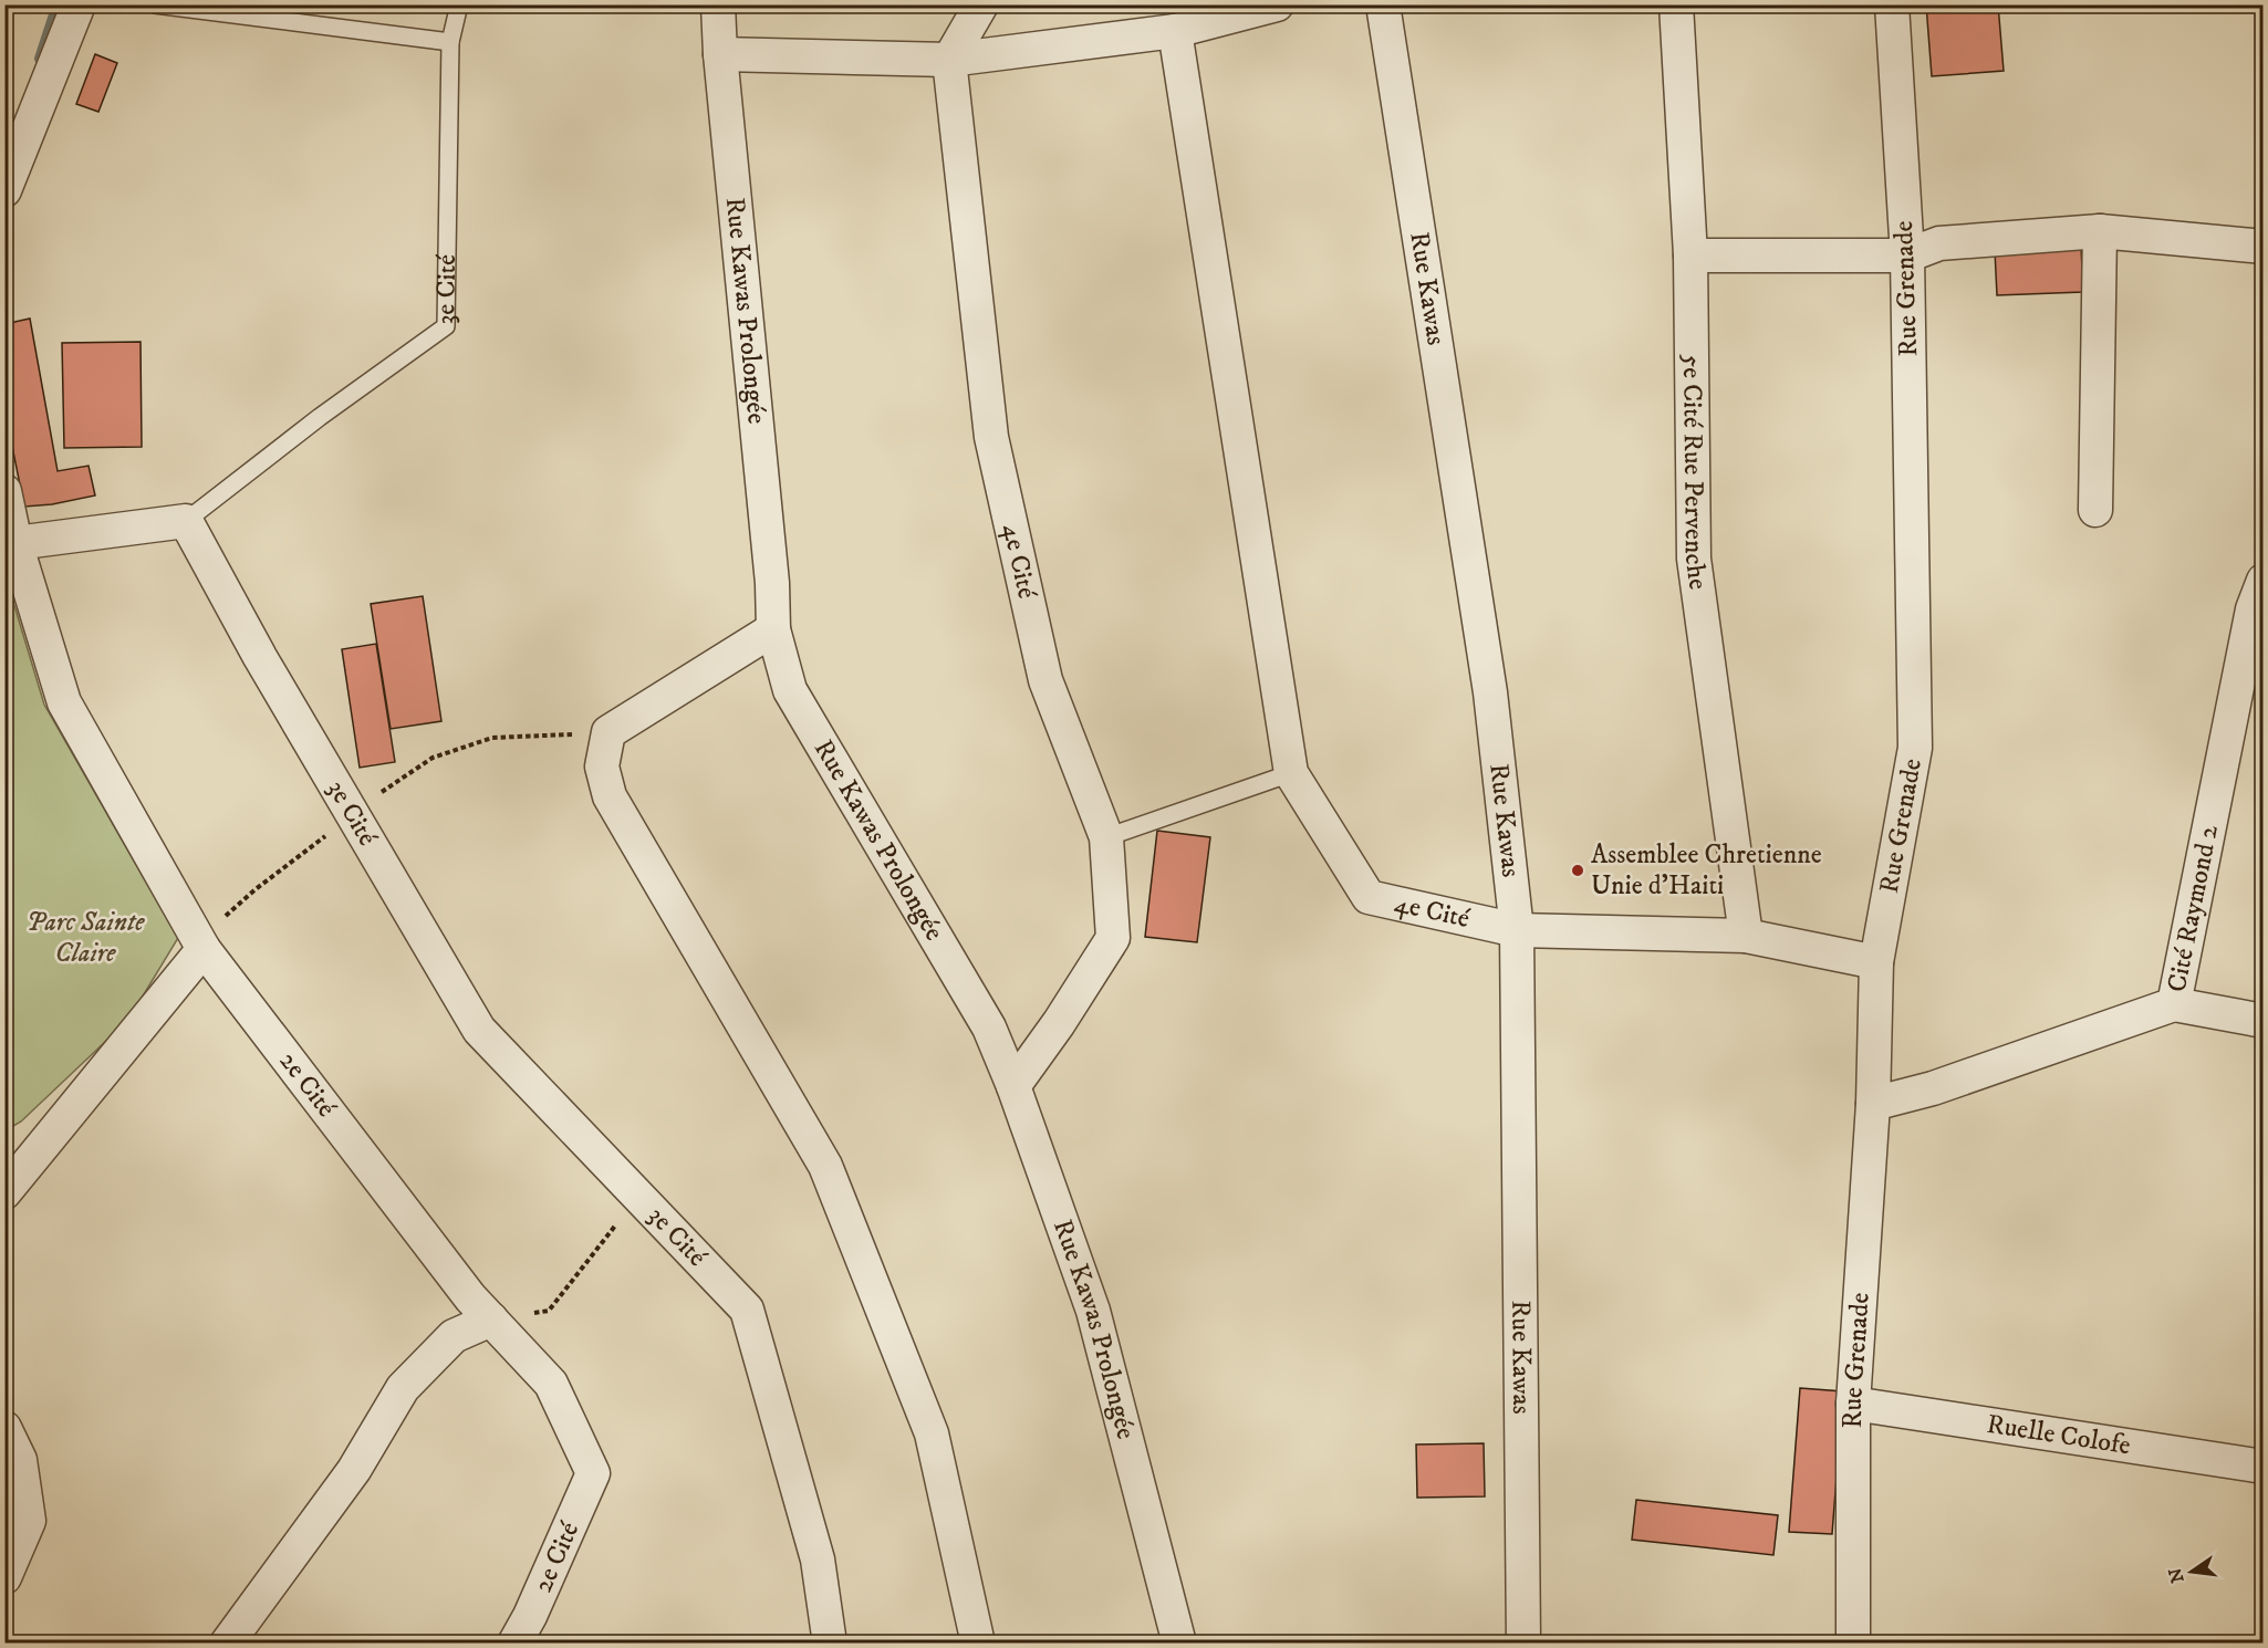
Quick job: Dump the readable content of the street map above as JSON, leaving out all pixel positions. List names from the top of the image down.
{
  "streets": {
    "street": [
      "3e Cité",
      "Rue Kawas",
      "Rue Grenade",
      "Rue Kawas Prolongée",
      "5e Cité Rue Pervenche",
      "4e Cité",
      "Cité Raymond 2",
      "2e Cité",
      "Ruelle Colofe"
    ]
  },
  "crossings": [
    ["Rue Kawas", "4e Cité"],
    ["Rue Grenade", "4e Cité"],
    ["Rue Grenade", "Cité Raymond 2"],
    ["Rue Grenade", "Ruelle Colofe"],
    ["Rue Kawas Prolongée", "4e Cité"],
    ["5e Cité Rue Pervenche", "4e Cité"]
  ],
  "parks": ["Parc Sainte Claire"],
  "places": ["Assemblee Chretienne Unie d'Haiti"],
  "north": "left"
}
